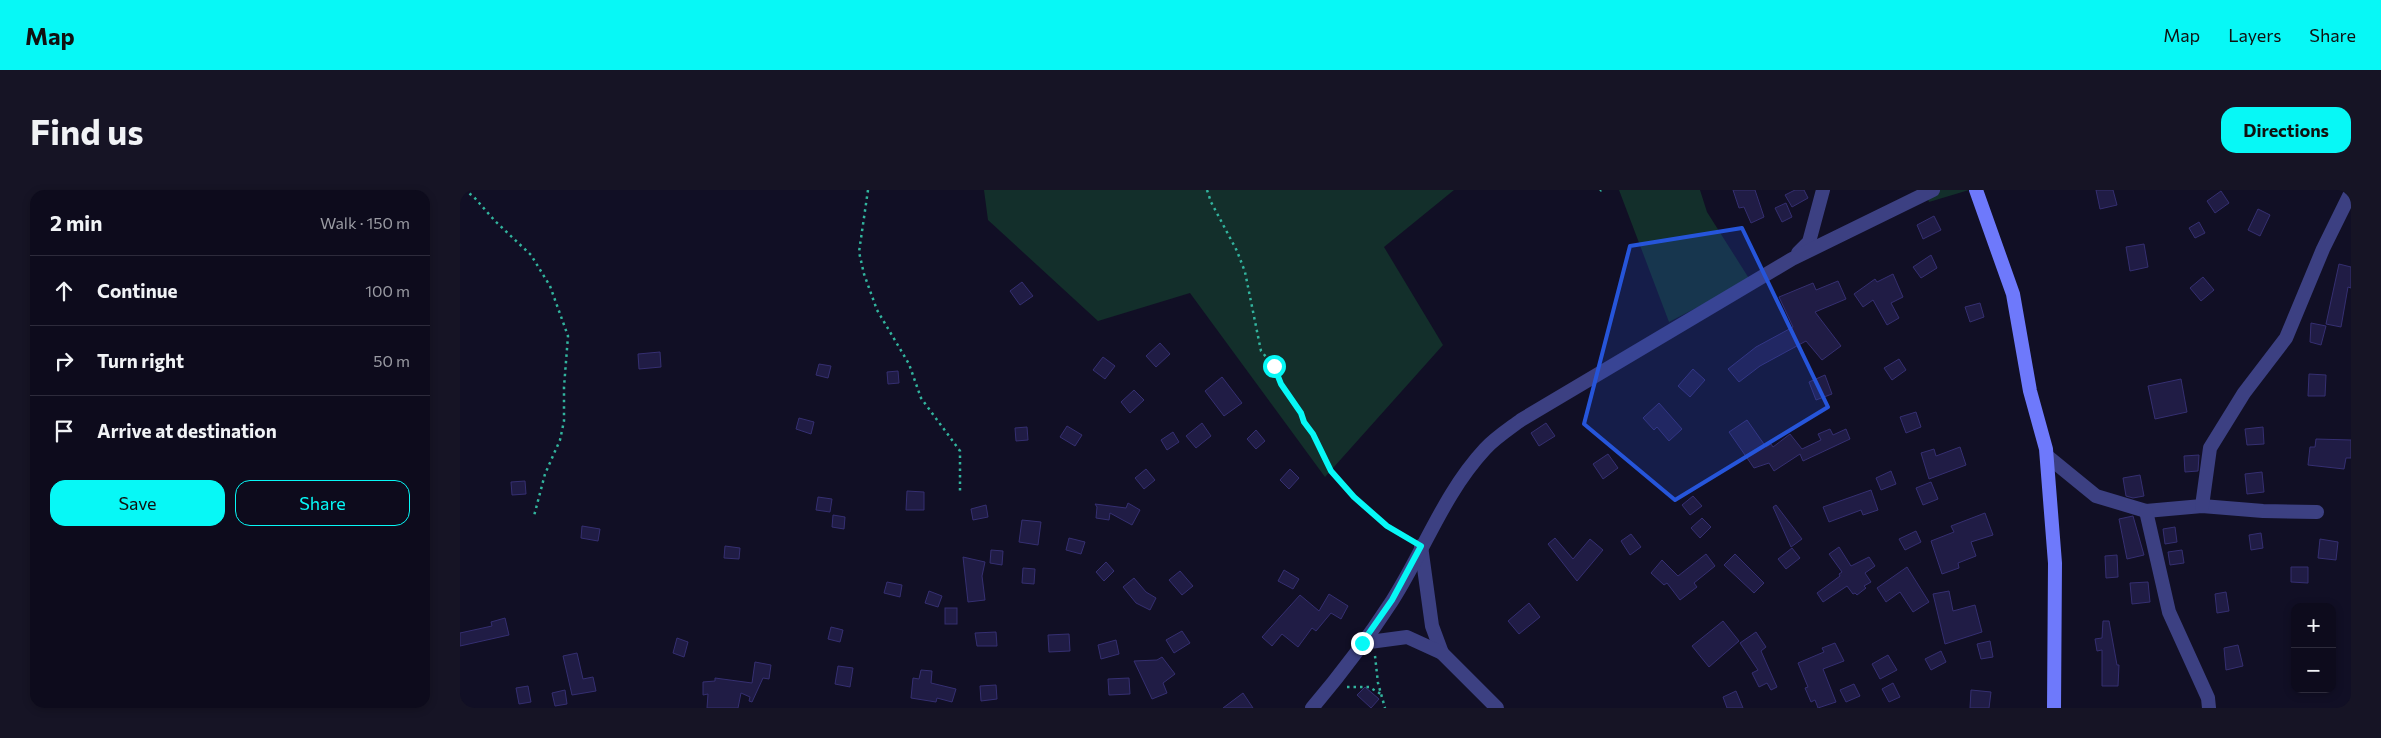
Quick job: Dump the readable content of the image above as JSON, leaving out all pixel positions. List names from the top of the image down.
{
  "page": {
    "header": "Map",
    "nav": ["Map", "Layers", "Share"],
    "buttons": [
      "Directions",
      ["Save", "Share"]
    ],
    "title": "Find us",
    "heading": ["2 min", "Walk · 150 m"],
    "list": [
      ["Continue", "100 m"],
      ["Turn right", "50 m"],
      "Arrive at destination"
    ],
    "map_buttons": ["+", "−"]
  }
}
